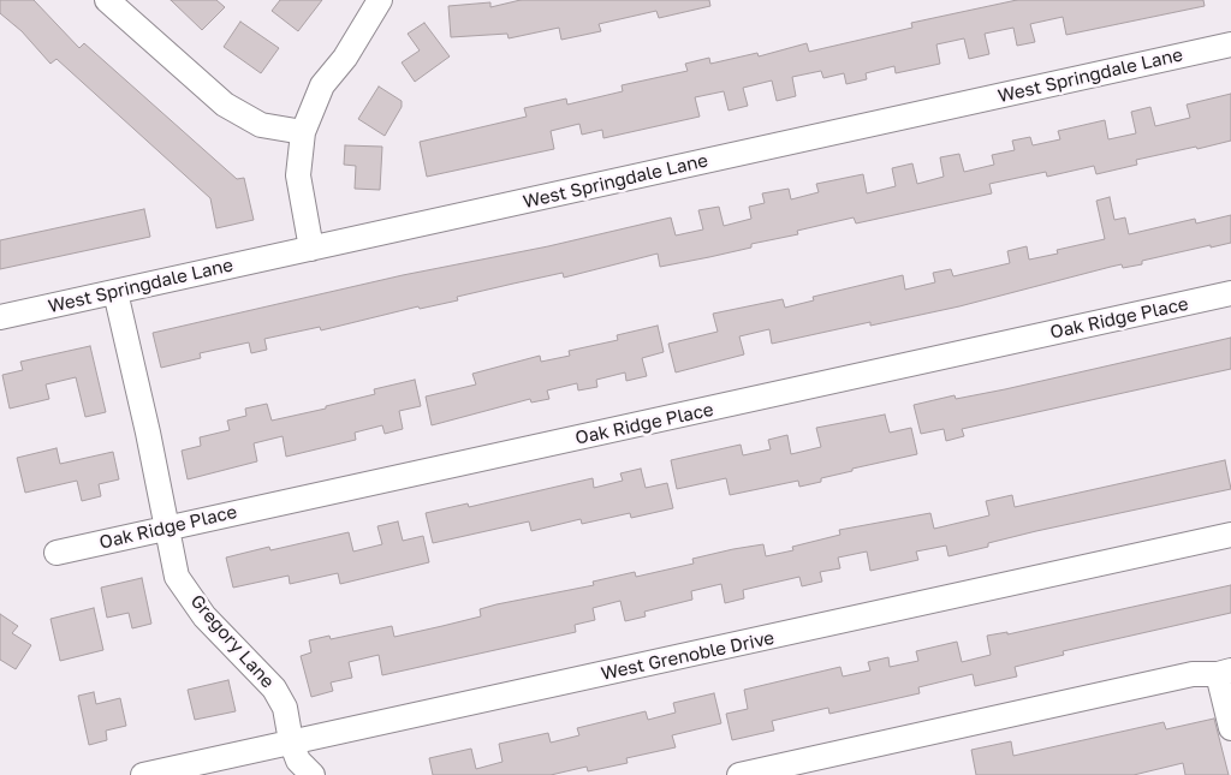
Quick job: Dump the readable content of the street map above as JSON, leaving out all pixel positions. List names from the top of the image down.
{
  "streets": {
    "street": [
      "West Springdale Lane",
      "Oak Ridge Place",
      "Gregory Lane",
      "West Grenoble Drive"
    ]
  },
  "crossings": [
    ["West Springdale Lane", "Gregory Lane"],
    ["Oak Ridge Place", "Gregory Lane"],
    ["Gregory Lane", "West Grenoble Drive"]
  ]
}
